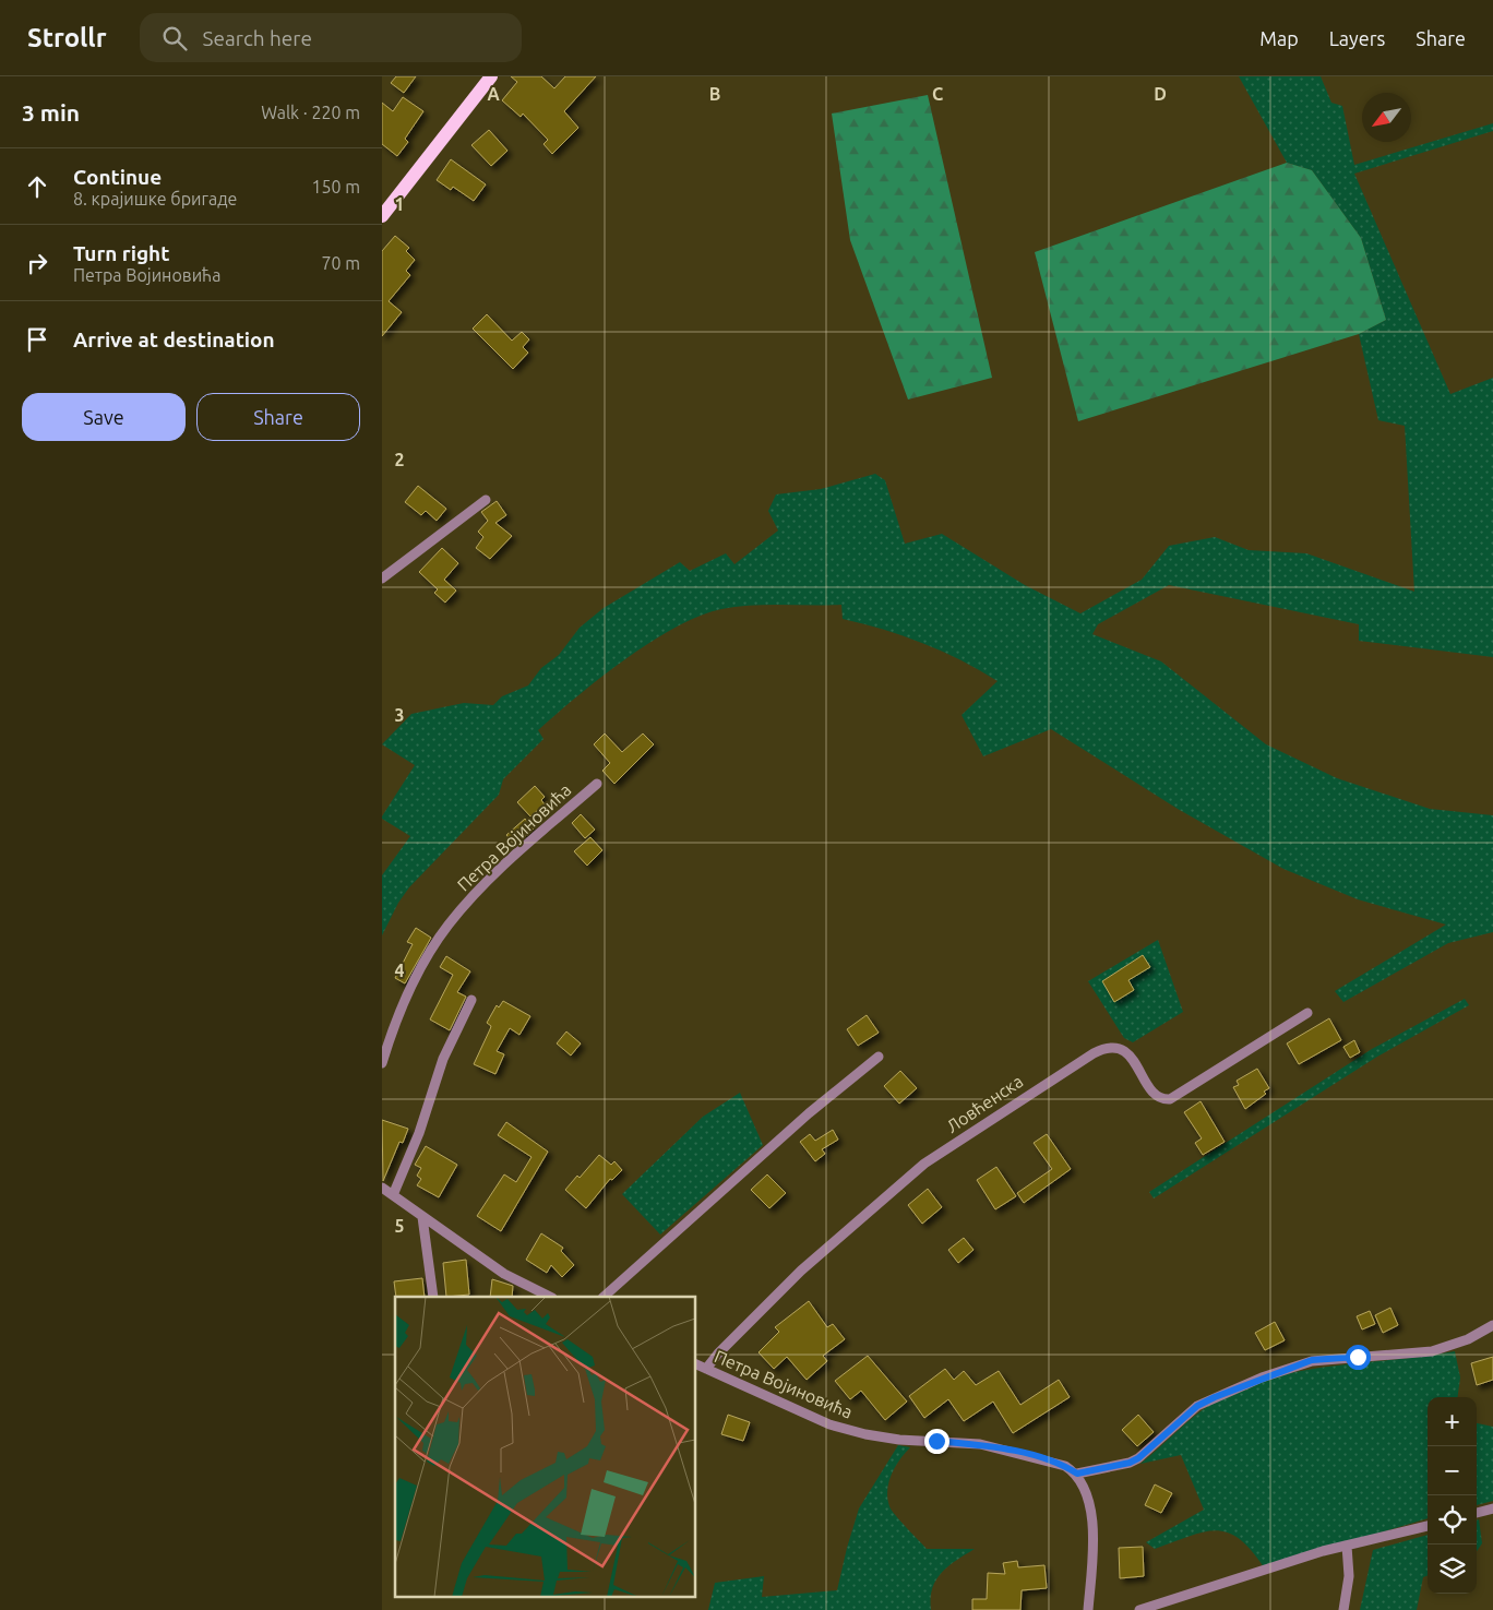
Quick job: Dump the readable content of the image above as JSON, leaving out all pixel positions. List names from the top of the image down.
{
  "streets": {
    "street": ["Петра Војиновића", "Ловћенска"]
  },
  "crossings": [
    ["Петра Војиновића", "Ловћенска"]
  ],
  "north": "bottom left",
  "page": {
    "header": "Strollr",
    "search": "Search here",
    "nav": ["Map", "Layers", "Share"],
    "heading": ["3 min", "Walk · 220 m"],
    "list": [
      ["Continue", "8. крајишке бригаде", "150 m"],
      ["Turn right", "Петра Војиновића", "70 m"],
      "Arrive at destination"
    ],
    "buttons": ["Save", "Share"],
    "map_buttons": ["+", "−"]
  },
  "grid": {
    "columns": [
      "A",
      "B",
      "C",
      "D"
    ],
    "rows": [
      "1",
      "2",
      "3",
      "4",
      "5"
    ]
  }
}
